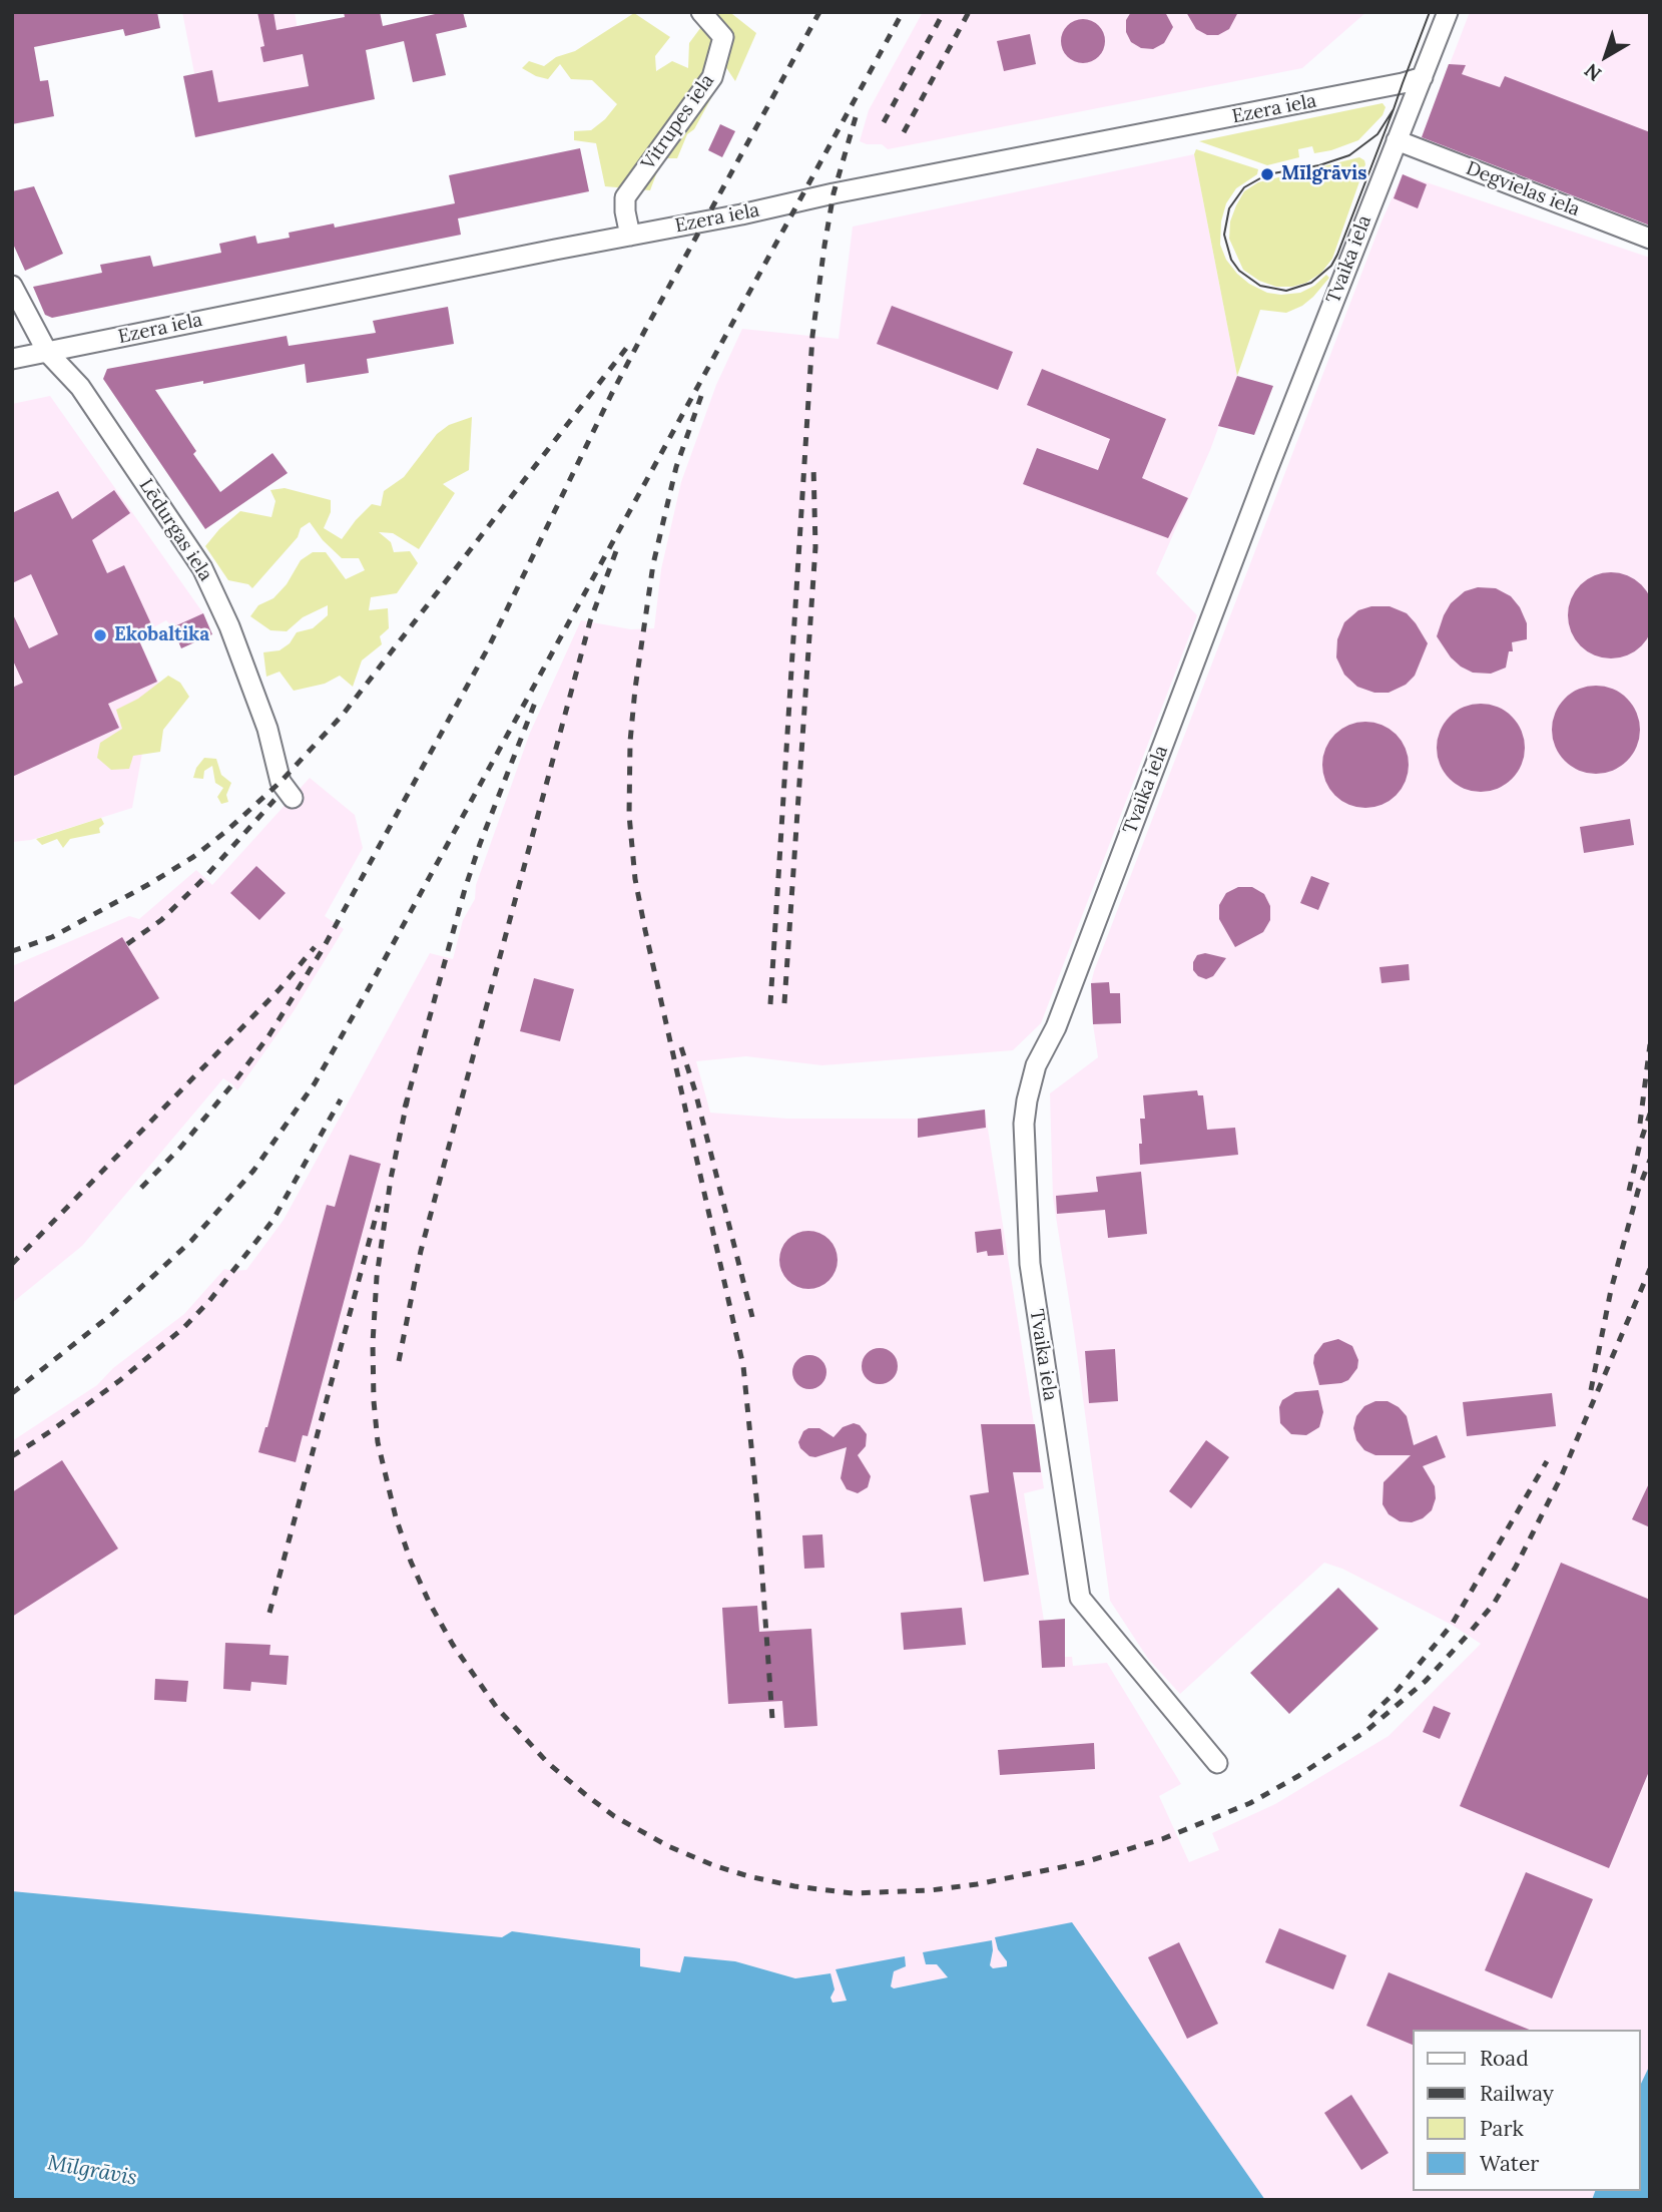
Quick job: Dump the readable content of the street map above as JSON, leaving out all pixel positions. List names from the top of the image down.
{
  "streets": {
    "street": [
      "Ezera iela",
      "Vitrupes iela",
      "Degvielas iela",
      "Tvaika iela",
      "Lēdurgas iela"
    ]
  },
  "crossings": [
    ["Ezera iela", "Vitrupes iela"],
    ["Ezera iela", "Tvaika iela"],
    ["Ezera iela", "Lēdurgas iela"],
    ["Degvielas iela", "Tvaika iela"]
  ],
  "water": ["Mīlgrāvis"],
  "places": ["Mīlgrāvis", "Ekobaltika"],
  "legend": [
    "Road",
    "Railway",
    "Park",
    "Water"
  ],
  "north": "bottom left"
}
